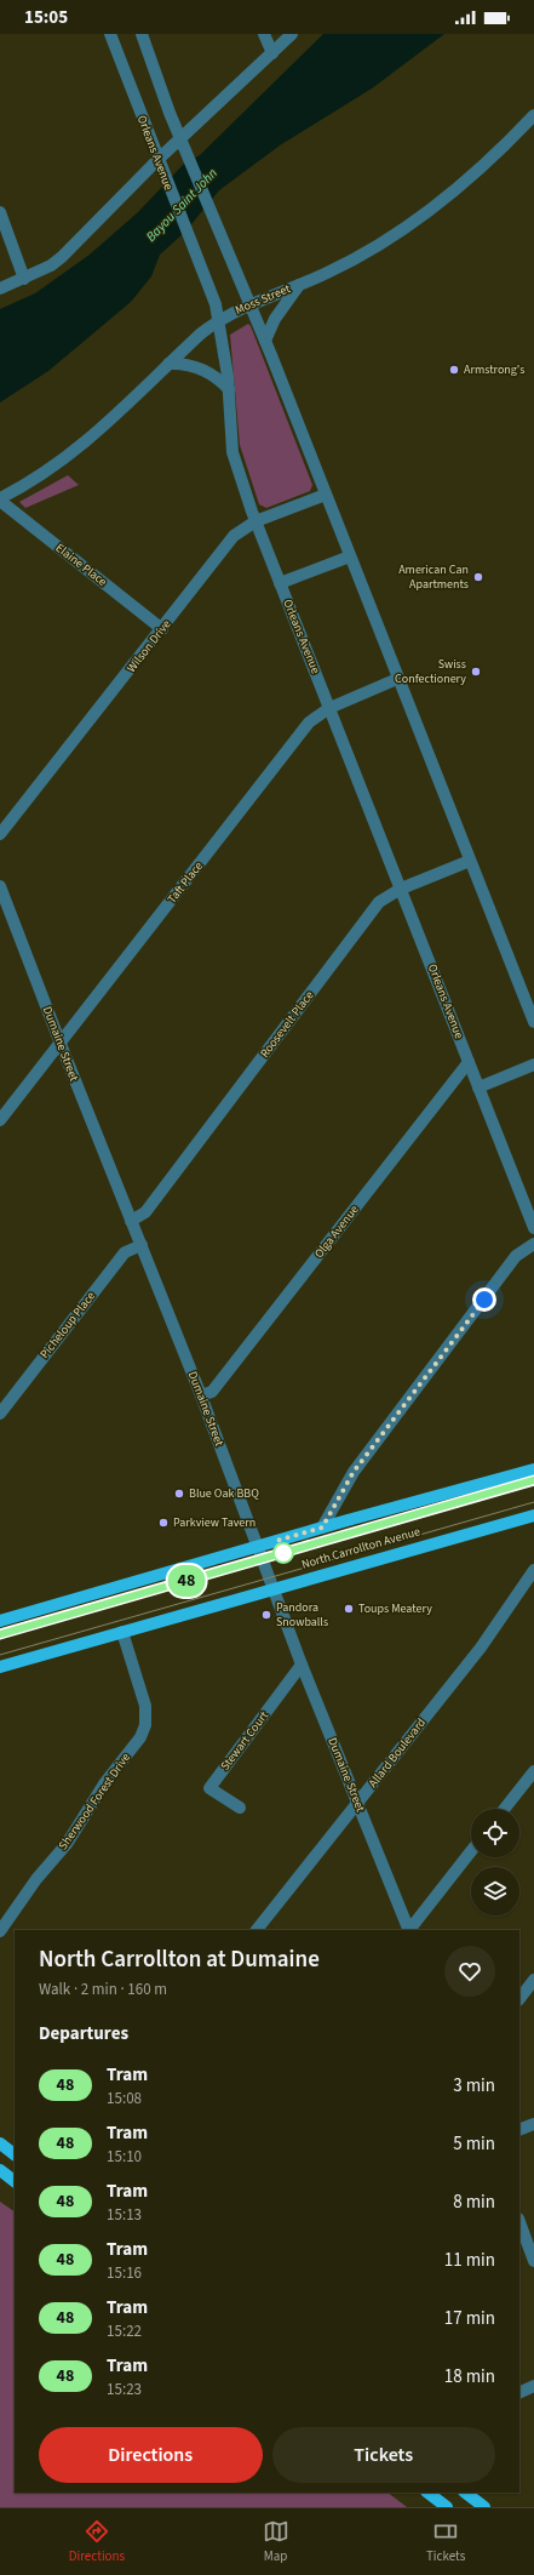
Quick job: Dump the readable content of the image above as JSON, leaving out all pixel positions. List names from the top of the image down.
{
  "streets": {
    "main road": ["North Carrollton Avenue"],
    "street": [
      "Orleans Avenue",
      "Moss Street",
      "Elaine Place",
      "Wilson Drive",
      "Taft Place",
      "Roosevelt Place",
      "Dumaine Street",
      "Olga Avenue",
      "Picheloup Place",
      "Stewart Court",
      "Allard Boulevard",
      "Sherwood Forest Drive"
    ]
  },
  "crossings": [
    ["Orleans Avenue", "Moss Street"],
    ["Orleans Avenue", "Wilson Drive"],
    ["Orleans Avenue", "Taft Place"],
    ["Orleans Avenue", "Roosevelt Place"],
    ["Orleans Avenue", "Olga Avenue"],
    ["Moss Street", "Elaine Place"],
    ["Elaine Place", "Wilson Drive"],
    ["Taft Place", "Dumaine Street"],
    ["Roosevelt Place", "Dumaine Street"],
    ["Dumaine Street", "Olga Avenue"],
    ["Dumaine Street", "Picheloup Place"],
    ["Dumaine Street", "North Carrollton Avenue"],
    ["Dumaine Street", "Stewart Court"],
    ["Dumaine Street", "Allard Boulevard"],
    ["North Carrollton Avenue", "Sherwood Forest Drive"]
  ],
  "water": ["Bayou Saint John"],
  "places": [
    "Armstrong's",
    "American Can Apartments",
    "Swiss Confectionery",
    "Blue Oak BBQ",
    "Parkview Tavern",
    "Toups Meatery",
    "Pandora Snowballs"
  ],
  "lines": ["tram line 48"],
  "page": {
    "status": "15:05",
    "on_map": "48",
    "heading": [
      ["North Carrollton at Dumaine", "Walk · 2 min · 160 m"],
      "Departures"
    ],
    "list": [
      {
        "mark": "48",
        "name": "Tram",
        "note": "15:08",
        "value": "3 min"
      },
      {
        "mark": "48",
        "name": "Tram",
        "note": "15:10",
        "value": "5 min"
      },
      {
        "mark": "48",
        "name": "Tram",
        "note": "15:13",
        "value": "8 min"
      },
      {
        "mark": "48",
        "name": "Tram",
        "note": "15:16",
        "value": "11 min"
      },
      {
        "mark": "48",
        "name": "Tram",
        "note": "15:22",
        "value": "17 min"
      },
      {
        "mark": "48",
        "name": "Tram",
        "note": "15:23",
        "value": "18 min"
      }
    ],
    "buttons": ["Directions", "Tickets"],
    "tabs": ["Directions", "Map", "Tickets"]
  }
}
